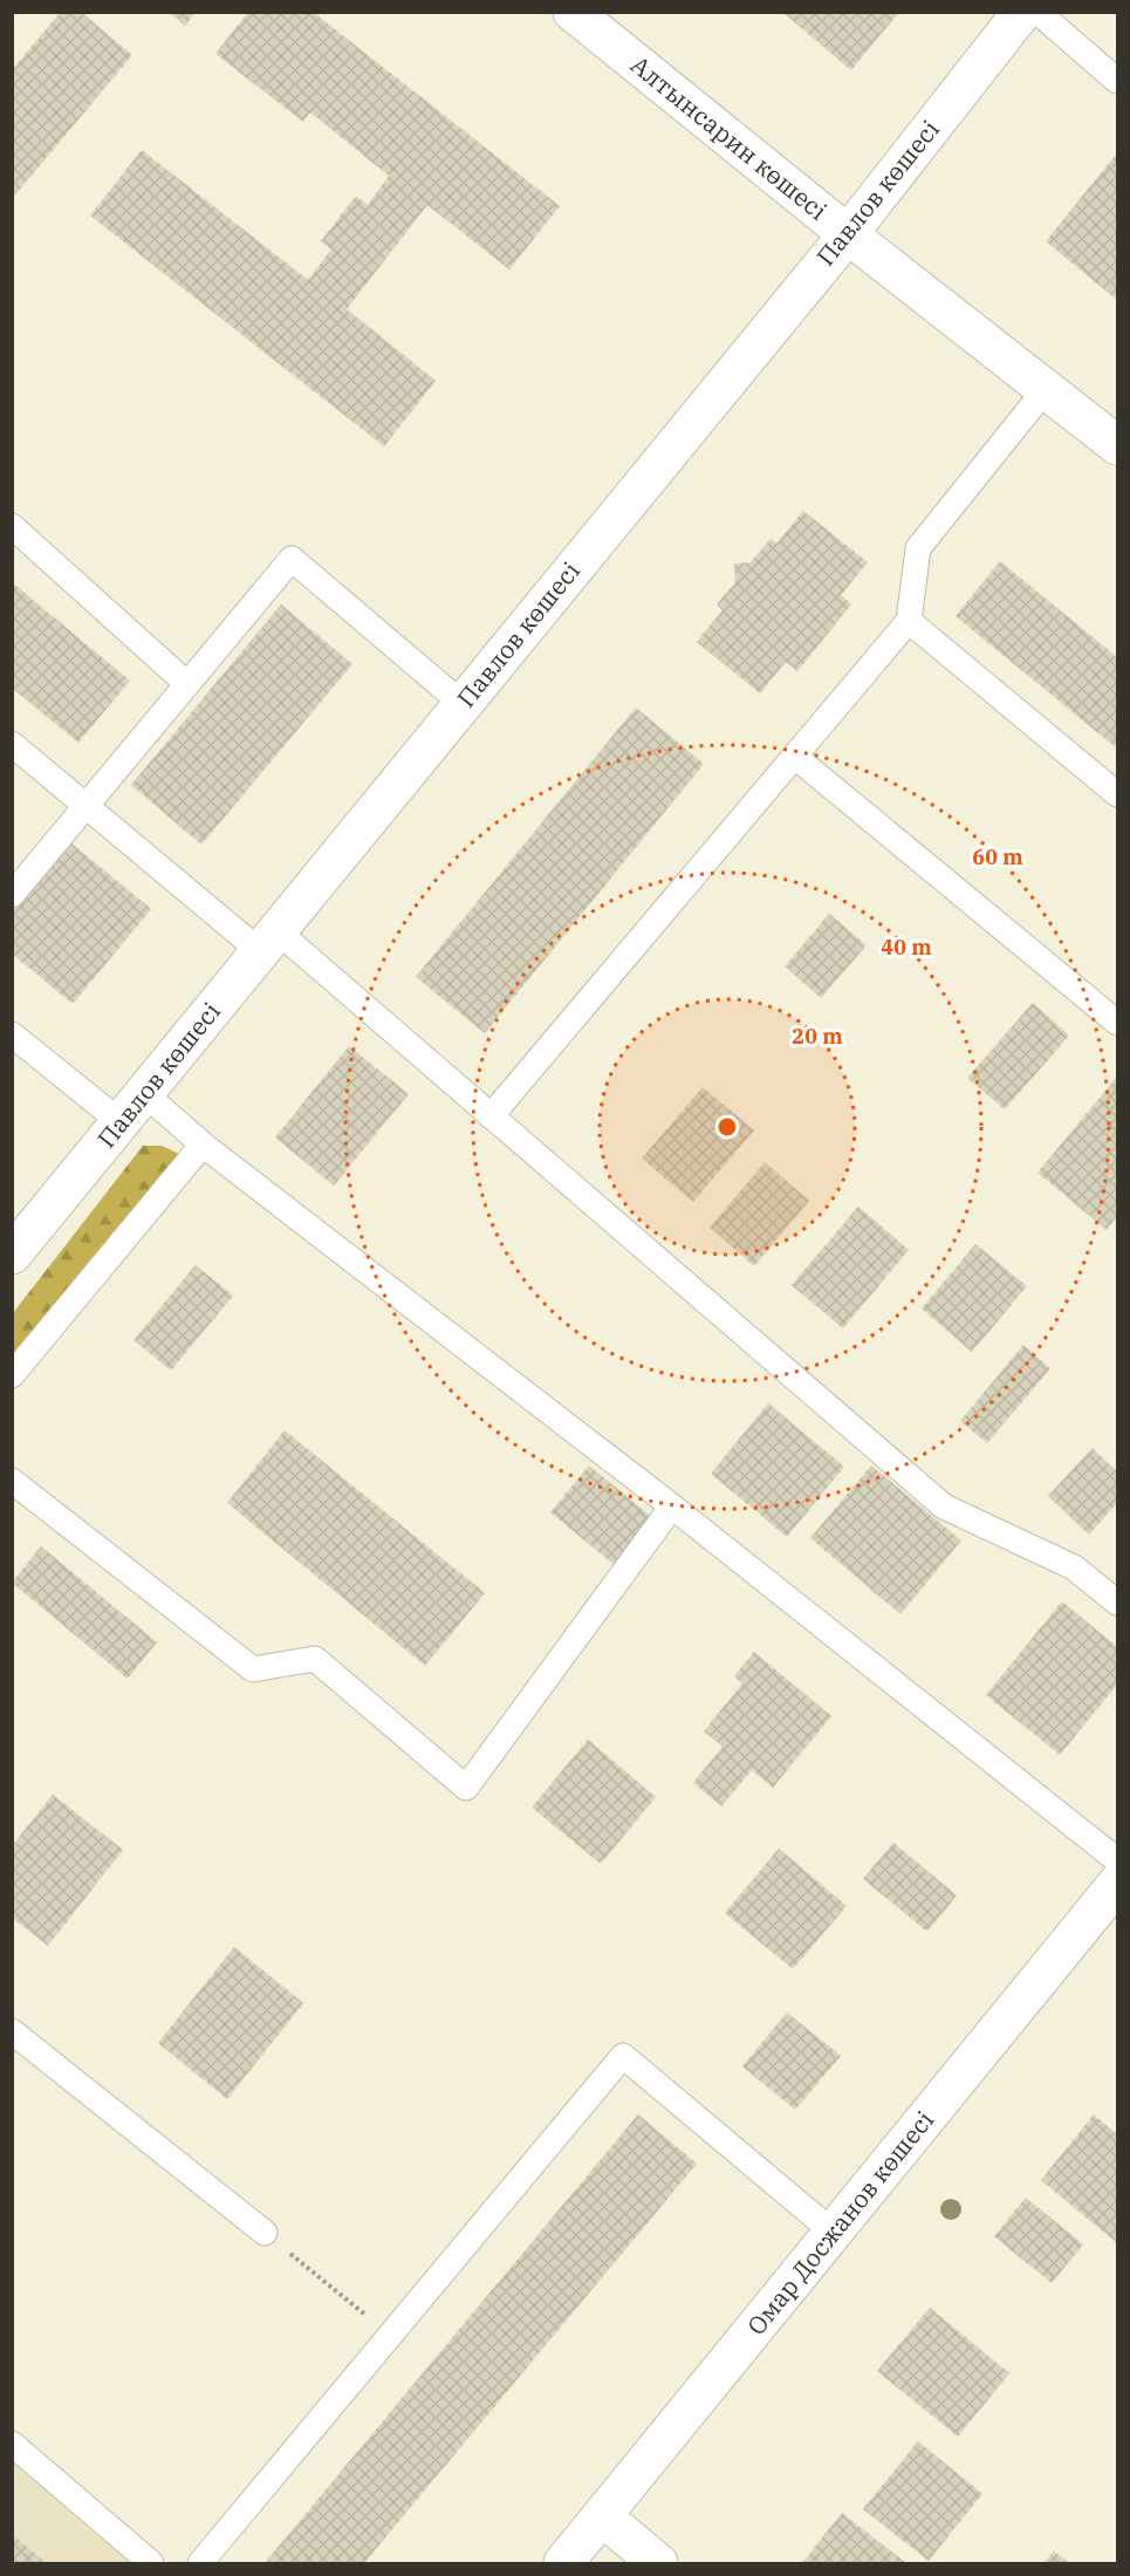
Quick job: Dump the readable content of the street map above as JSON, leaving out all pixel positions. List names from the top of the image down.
{
  "streets": {
    "street": ["Алтынсарин көшесі", "Павлов көшесі", "Омар Досжанов көшесі"]
  },
  "crossings": [
    ["Алтынсарин көшесі", "Павлов көшесі"]
  ],
  "rings": ["60 m", "40 m", "20 m"]
}
